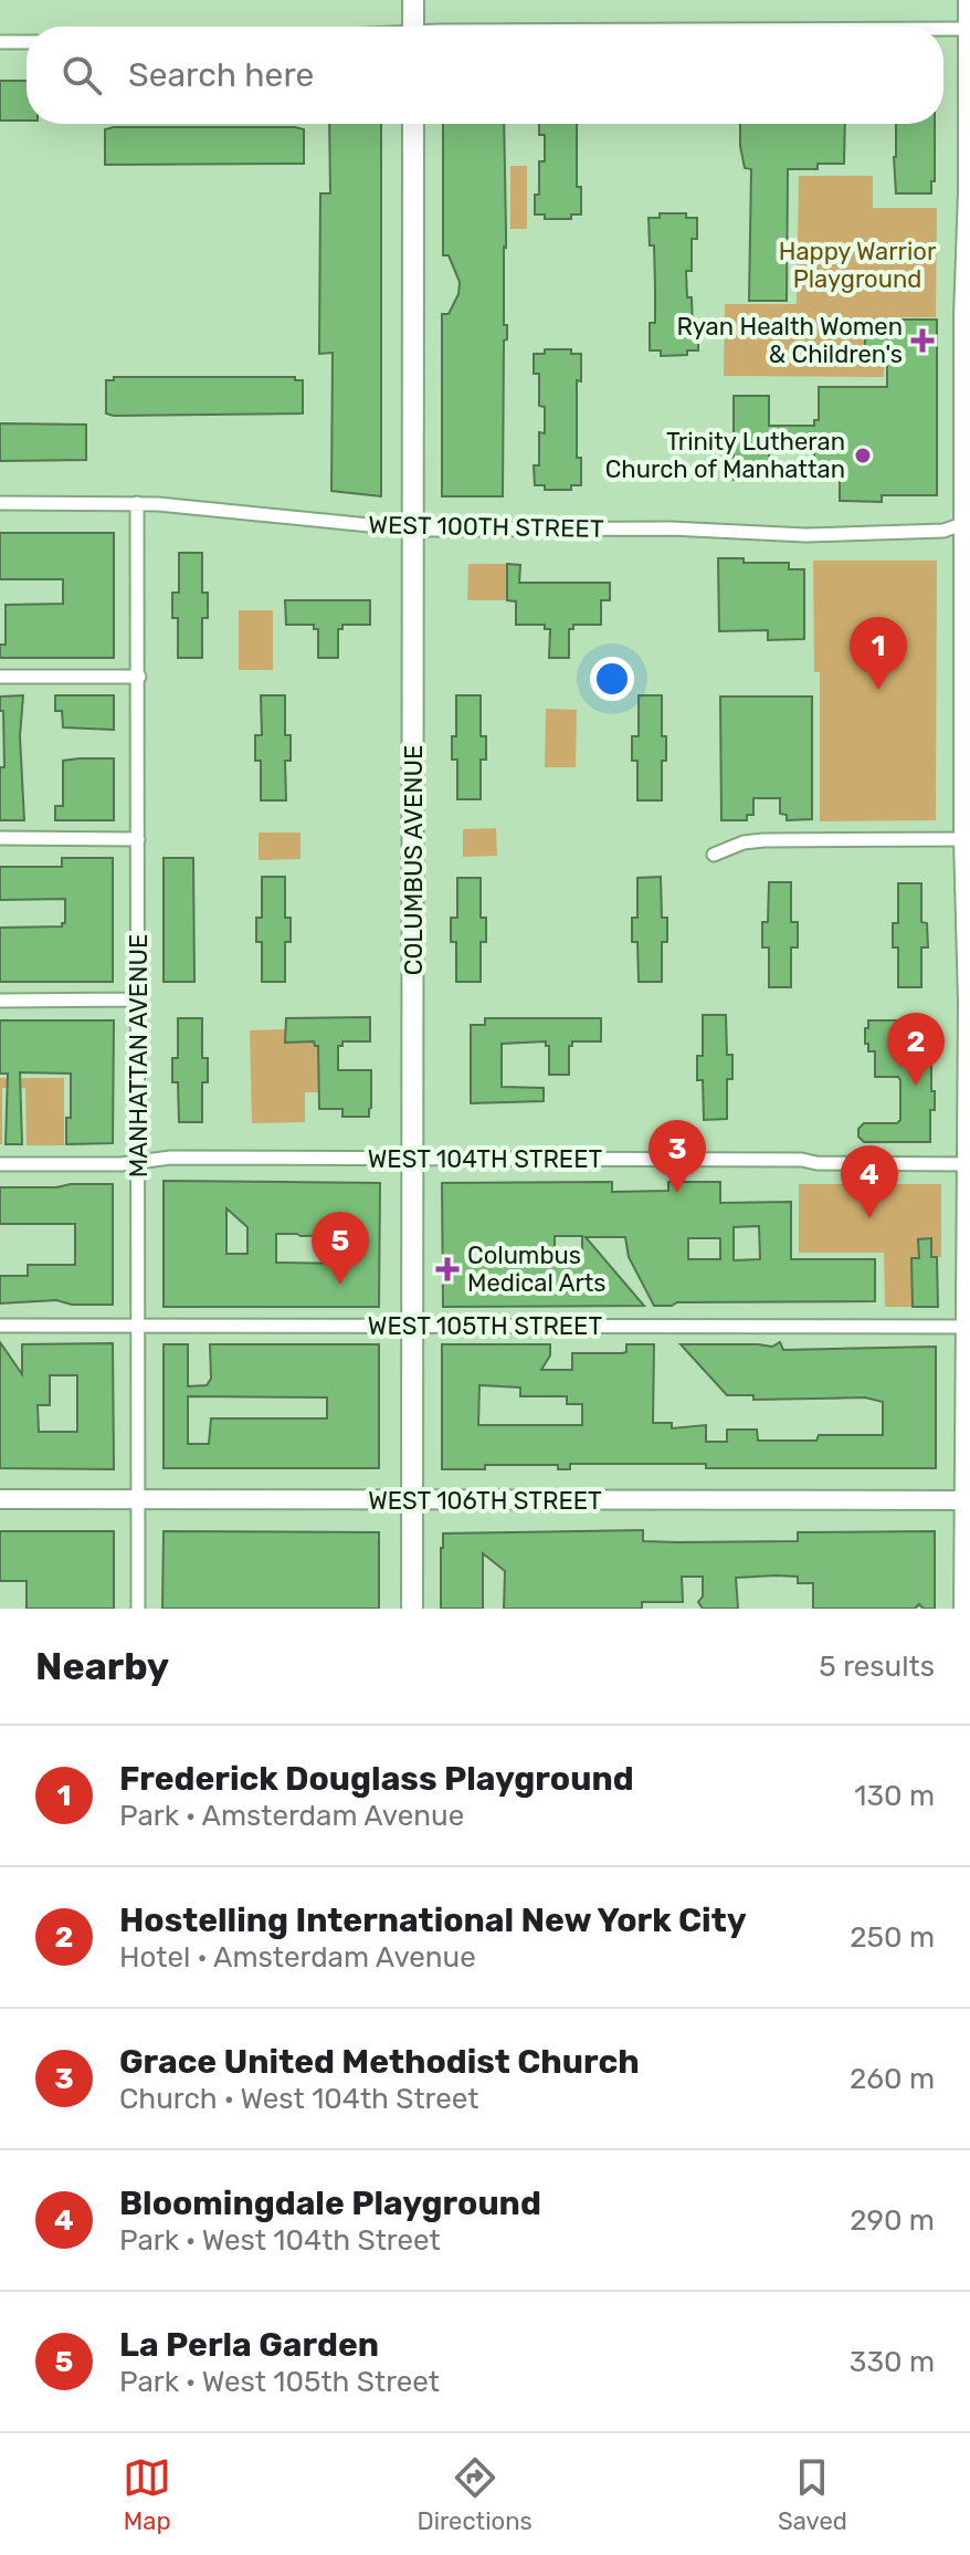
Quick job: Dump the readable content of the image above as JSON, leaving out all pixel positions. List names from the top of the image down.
{
  "streets": {
    "main road": ["COLUMBUS AVENUE", "WEST 106TH STREET"],
    "street": [
      "WEST 100TH STREET",
      "MANHATTAN AVENUE",
      "WEST 104TH STREET",
      "WEST 105TH STREET"
    ]
  },
  "crossings": [
    ["WEST 100TH STREET", "COLUMBUS AVENUE"],
    ["WEST 100TH STREET", "MANHATTAN AVENUE"],
    ["COLUMBUS AVENUE", "WEST 104TH STREET"],
    ["COLUMBUS AVENUE", "WEST 105TH STREET"],
    ["COLUMBUS AVENUE", "WEST 106TH STREET"],
    ["MANHATTAN AVENUE", "WEST 104TH STREET"],
    ["MANHATTAN AVENUE", "WEST 105TH STREET"],
    ["MANHATTAN AVENUE", "WEST 106TH STREET"]
  ],
  "parks": ["Happy Warrior Playground"],
  "places": {
    "health": ["Ryan Health Women & Children's", "Columbus Medical Arts"],
    "other": ["Trinity Lutheran Church of Manhattan"]
  },
  "page": {
    "search": "Search here",
    "pins": [
      "1",
      "2",
      "3",
      "4",
      "5"
    ],
    "heading": ["Nearby", "5 results"],
    "list": [
      {
        "mark": "1",
        "name": "Frederick Douglass Playground",
        "note": "Park · Amsterdam Avenue",
        "value": "130 m"
      },
      {
        "mark": "2",
        "name": "Hostelling International New York City",
        "note": "Hotel · Amsterdam Avenue",
        "value": "250 m"
      },
      {
        "mark": "3",
        "name": "Grace United Methodist Church",
        "note": "Church · West 104th Street",
        "value": "260 m"
      },
      {
        "mark": "4",
        "name": "Bloomingdale Playground",
        "note": "Park · West 104th Street",
        "value": "290 m"
      },
      {
        "mark": "5",
        "name": "La Perla Garden",
        "note": "Park · West 105th Street",
        "value": "330 m"
      }
    ],
    "nav": ["Map", "Directions", "Saved"]
  }
}
